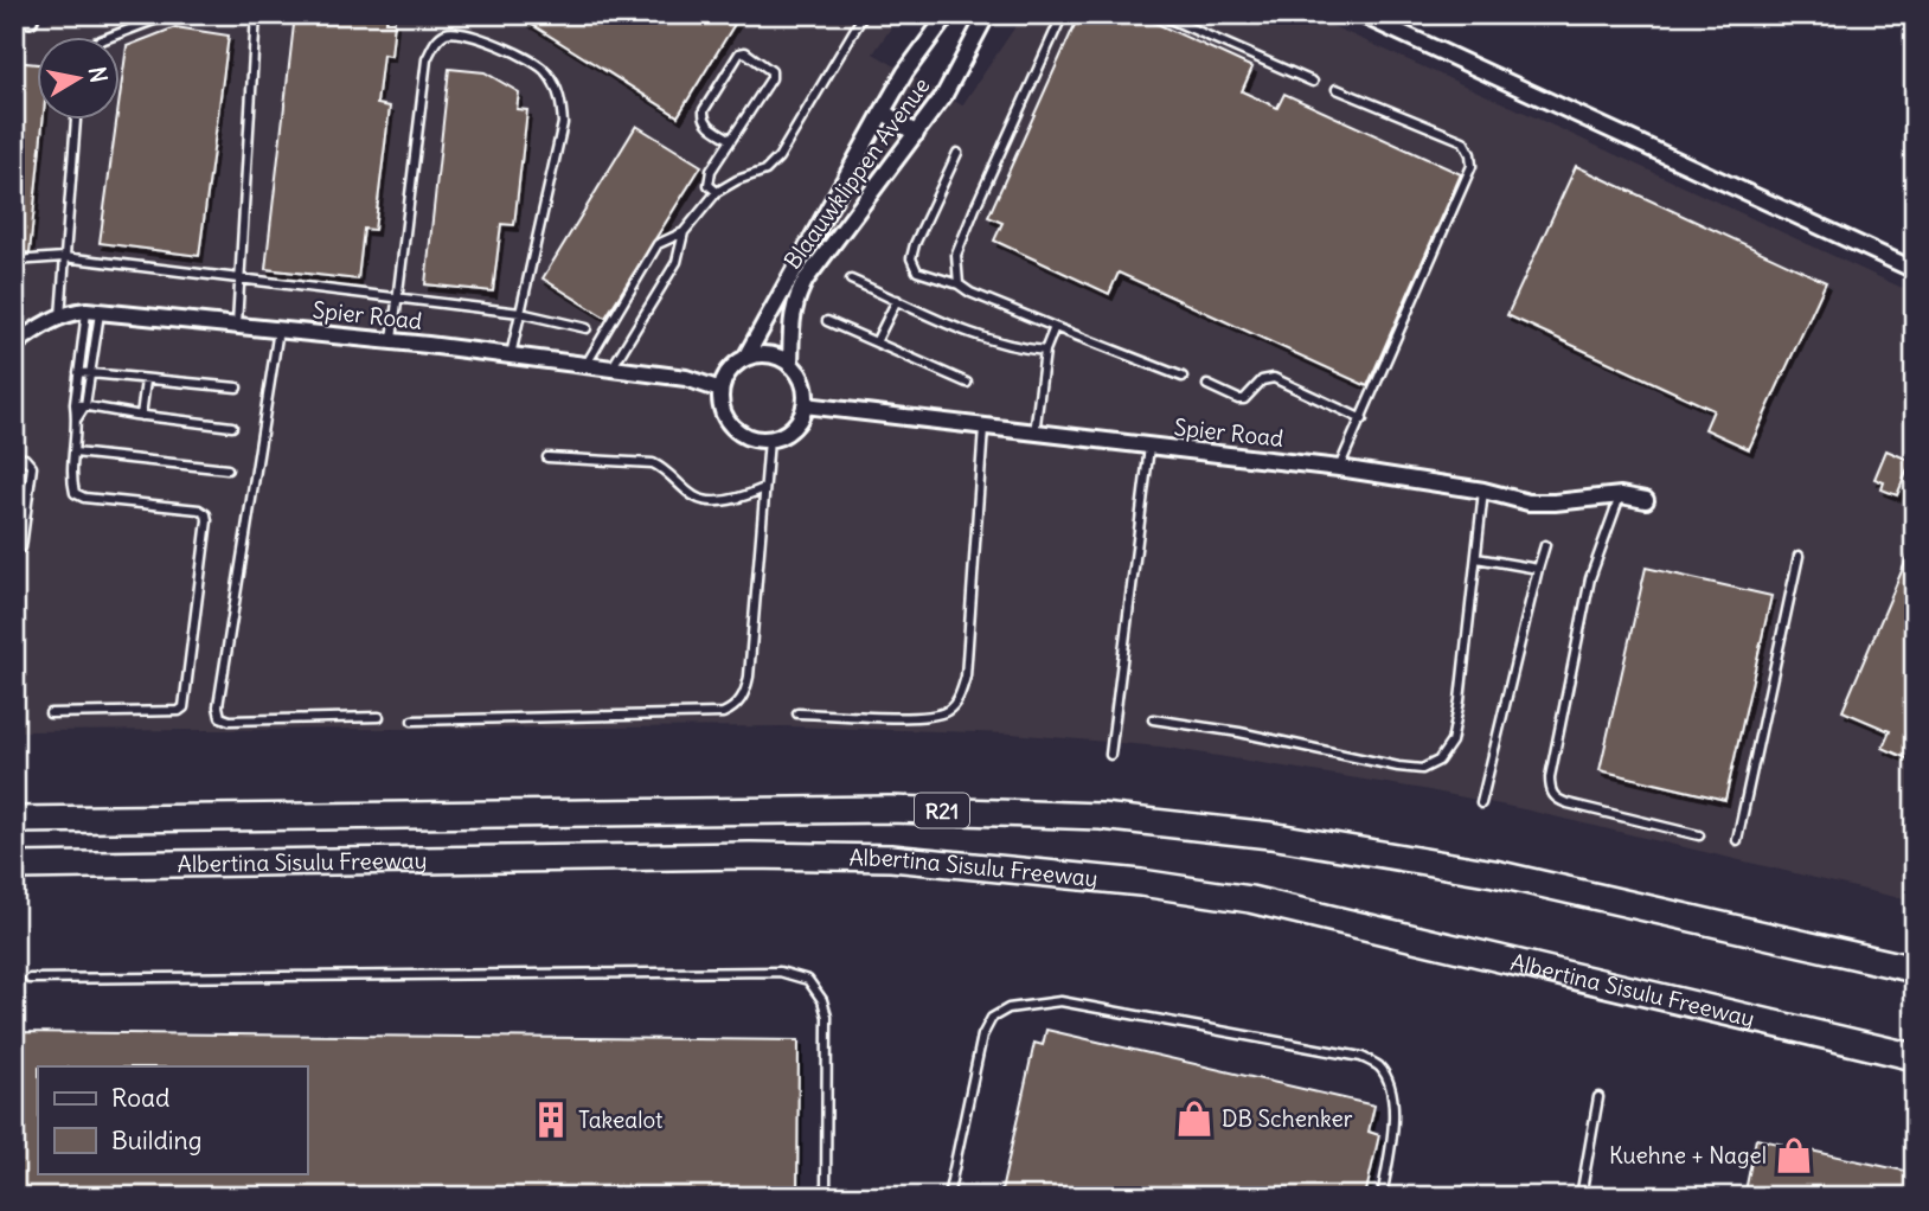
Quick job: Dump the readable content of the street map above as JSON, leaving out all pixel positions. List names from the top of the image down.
{
  "streets": {
    "highway": ["R21", "Albertina Sisulu Freeway"],
    "street": ["Blaauwklippen Avenue", "Spier Road"]
  },
  "crossings": [
    ["Blaauwklippen Avenue", "Spier Road"]
  ],
  "places": {
    "shop": ["DB Schenker", "Kuehne + Nagel"],
    "building": ["Takealot"]
  },
  "legend": ["Road", "Building"],
  "north": "right"
}
